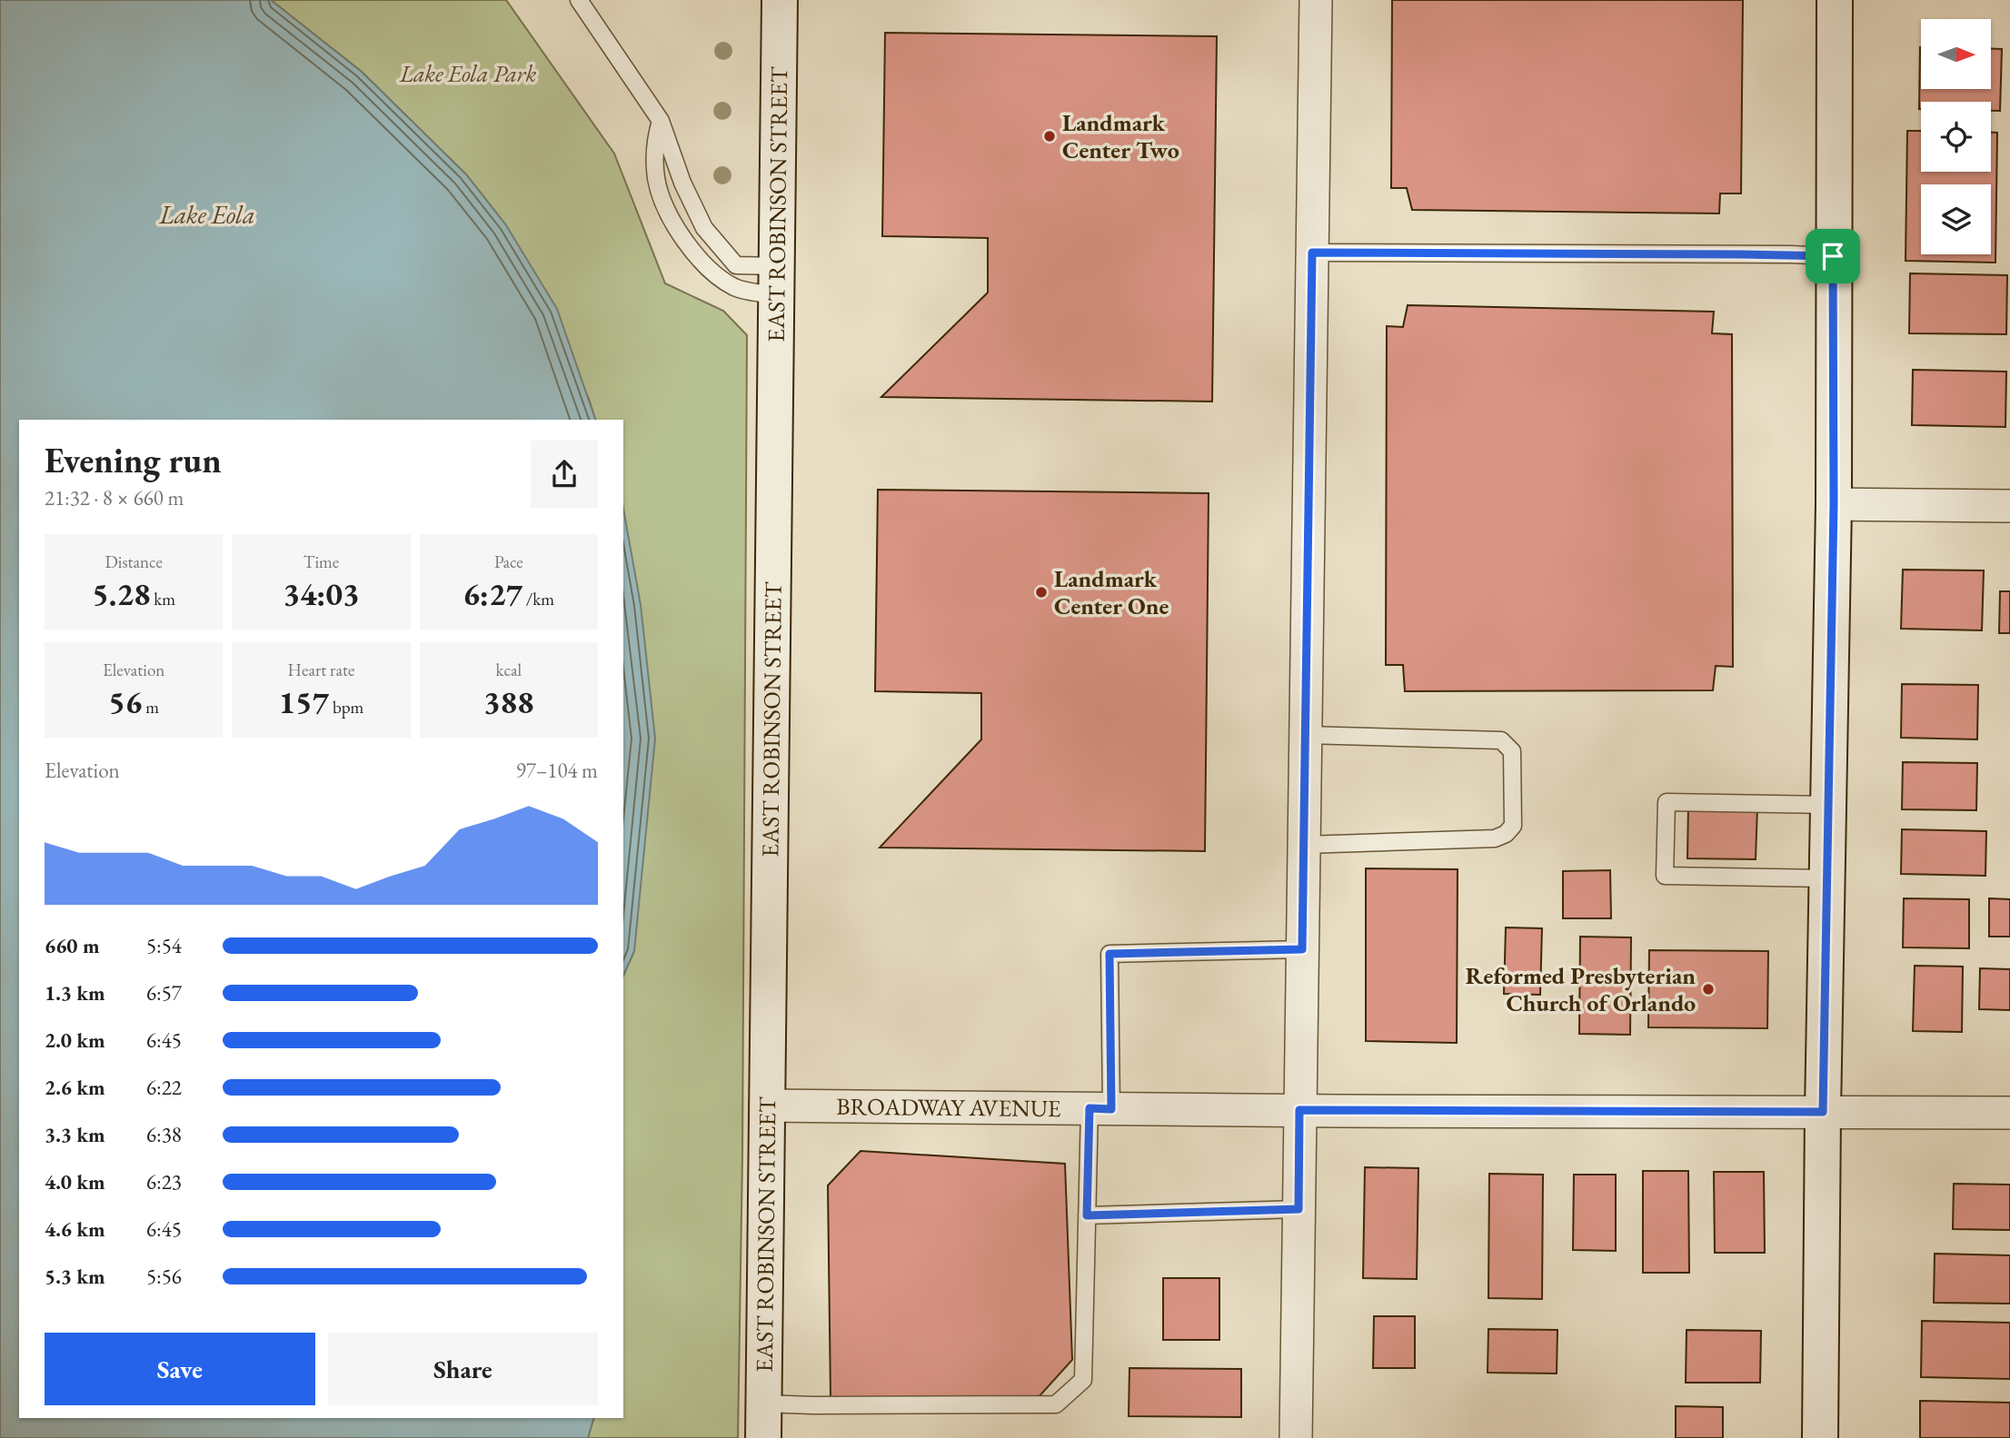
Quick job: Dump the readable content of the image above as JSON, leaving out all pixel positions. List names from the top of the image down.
{
  "streets": {
    "street": ["EAST ROBINSON STREET", "BROADWAY AVENUE"]
  },
  "crossings": [
    ["EAST ROBINSON STREET", "BROADWAY AVENUE"]
  ],
  "water": ["Lake Eola"],
  "parks": ["Lake Eola Park"],
  "places": ["Landmark Center Two", "Landmark Center One", "Reformed Presbyterian Church of Orlando"],
  "north": "right",
  "page": {
    "heading": ["Evening run", "21:32 · 8 × 660 m"],
    "stats": [
      ["Distance", "5.28 km"],
      ["Time", "34:03"],
      ["Pace", "6:27 /km"],
      ["Elevation", "56 m"],
      ["Heart rate", "157 bpm"],
      ["kcal", "388"]
    ],
    "chart": ["Elevation", "97–104 m"],
    "list": [
      {
        "name": "660 m",
        "note": "5:54"
      },
      {
        "name": "1.3 km",
        "note": "6:57"
      },
      {
        "name": "2.0 km",
        "note": "6:45"
      },
      {
        "name": "2.6 km",
        "note": "6:22"
      },
      {
        "name": "3.3 km",
        "note": "6:38"
      },
      {
        "name": "4.0 km",
        "note": "6:23"
      },
      {
        "name": "4.6 km",
        "note": "6:45"
      },
      {
        "name": "5.3 km",
        "note": "5:56"
      }
    ],
    "buttons": ["Save", "Share"]
  }
}
